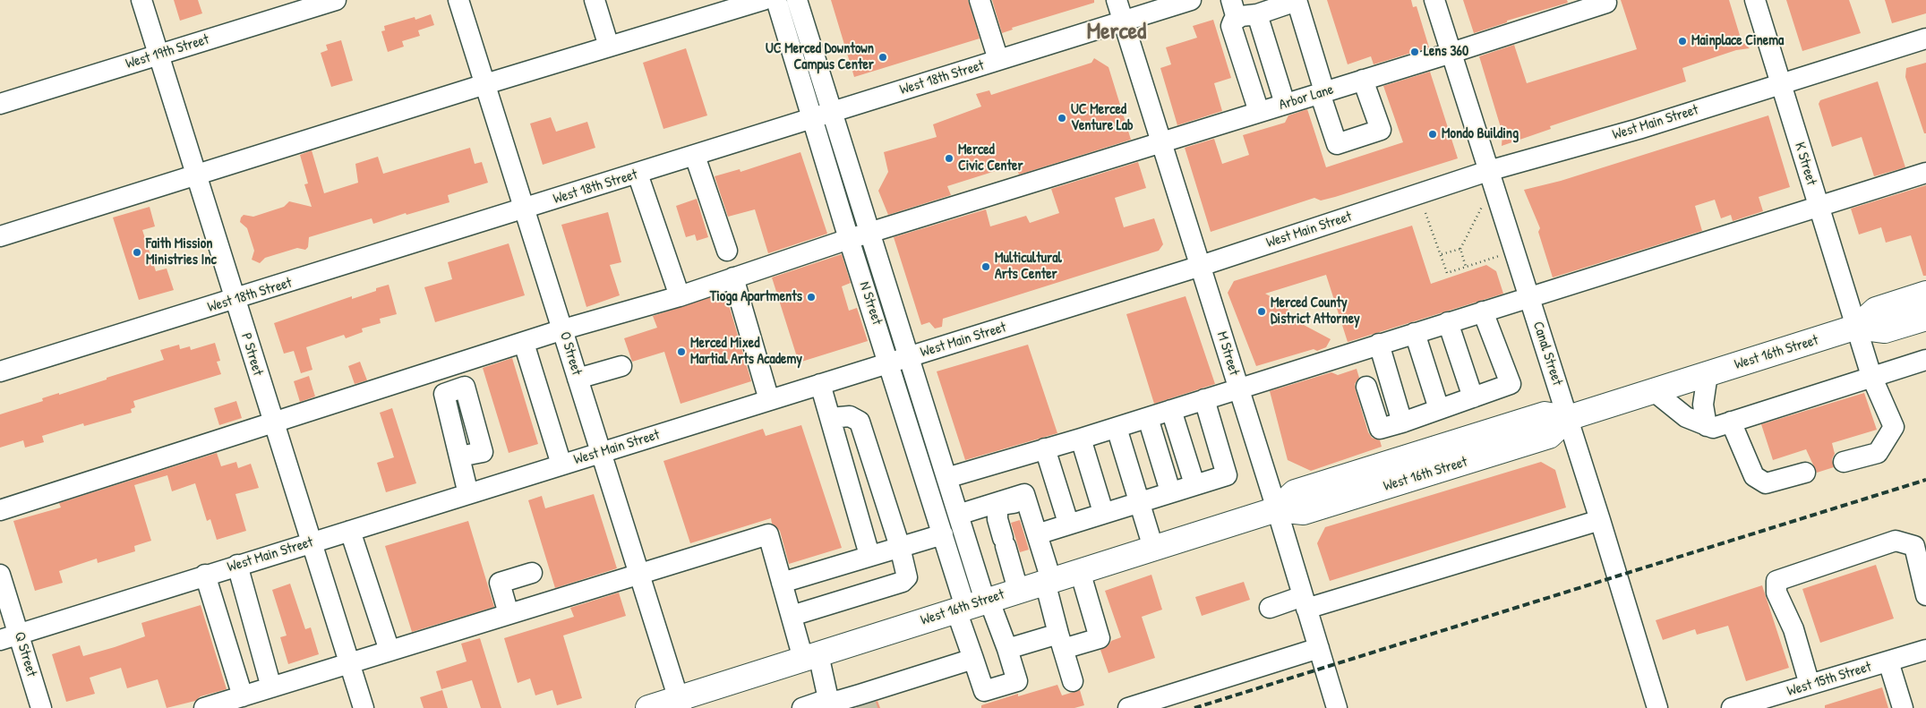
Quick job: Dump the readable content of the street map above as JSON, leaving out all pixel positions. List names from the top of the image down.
{
  "streets": {
    "main road": ["West 16th Street"],
    "street": [
      "West 19th Street",
      "West 18th Street",
      "Arbor Lane",
      "West Main Street",
      "K Street",
      "N Street",
      "O Street",
      "M Street",
      "Canal Street",
      "P Street",
      "Q Street",
      "West 15th Street"
    ]
  },
  "crossings": [
    ["West 19th Street", "P Street"],
    ["West 18th Street", "N Street"],
    ["West 18th Street", "O Street"],
    ["West 18th Street", "M Street"],
    ["West 18th Street", "P Street"],
    ["Arbor Lane", "N Street"],
    ["Arbor Lane", "O Street"],
    ["Arbor Lane", "M Street"],
    ["Arbor Lane", "Canal Street"],
    ["Arbor Lane", "P Street"],
    ["West Main Street", "K Street"],
    ["West Main Street", "N Street"],
    ["West Main Street", "O Street"],
    ["West Main Street", "M Street"],
    ["West Main Street", "Canal Street"],
    ["West Main Street", "P Street"],
    ["West Main Street", "Q Street"],
    ["K Street", "West 16th Street"],
    ["N Street", "West 16th Street"],
    ["West 16th Street", "O Street"],
    ["West 16th Street", "M Street"],
    ["West 16th Street", "Canal Street"]
  ],
  "districts": ["Merced"],
  "places": [
    "Mainplace Cinema",
    "Lens 360",
    "UC Merced Downtown Campus Center",
    "UC Merced Venture Lab",
    "Mondo Building",
    "Merced Civic Center",
    "Faith Mission Ministries Inc",
    "Multicultural Arts Center",
    "Tioga Apartments",
    "Merced County District Attorney",
    "Merced Mixed Martial Arts Academy"
  ]
}
